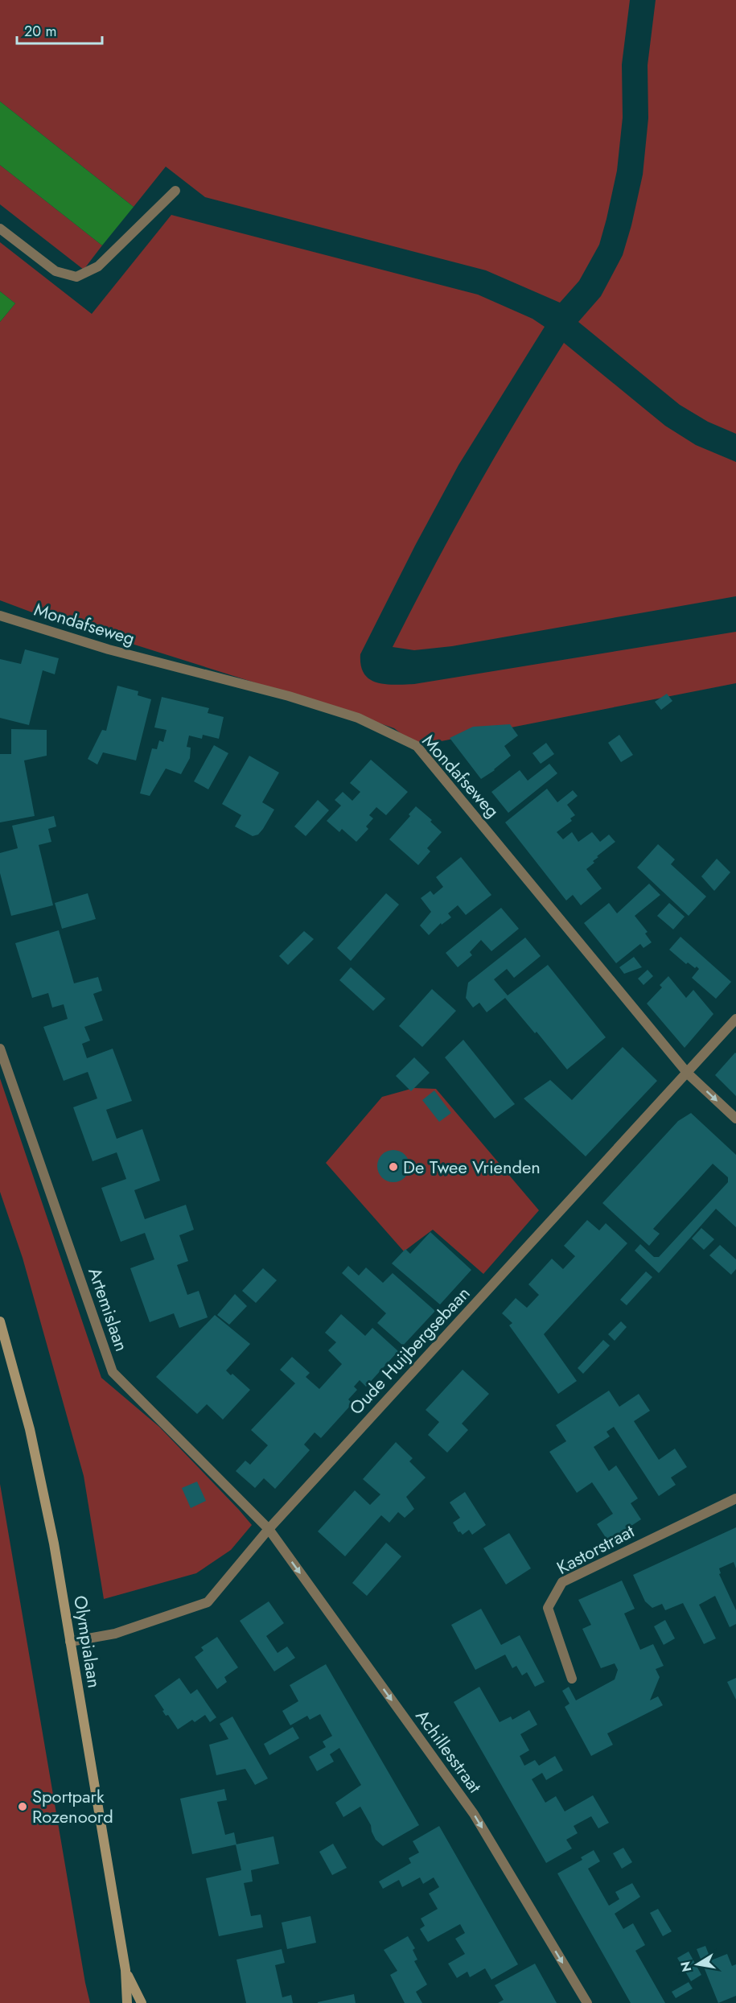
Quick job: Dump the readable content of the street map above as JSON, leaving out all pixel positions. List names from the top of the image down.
{
  "streets": {
    "main road": ["Olympialaan"],
    "street": [
      "Mondafseweg",
      "Artemislaan",
      "Oude Huijbergsebaan",
      "Kastorstraat",
      "Achillesstraat"
    ]
  },
  "crossings": [
    ["Mondafseweg", "Oude Huijbergsebaan"],
    ["Artemislaan", "Oude Huijbergsebaan"],
    ["Artemislaan", "Achillesstraat"],
    ["Oude Huijbergsebaan", "Olympialaan"],
    ["Oude Huijbergsebaan", "Achillesstraat"]
  ],
  "one_way": ["Achillesstraat"],
  "places": ["De Twee Vrienden", "Sportpark Rozenoord"],
  "scale_bar": "20 m",
  "north": "left"
}
